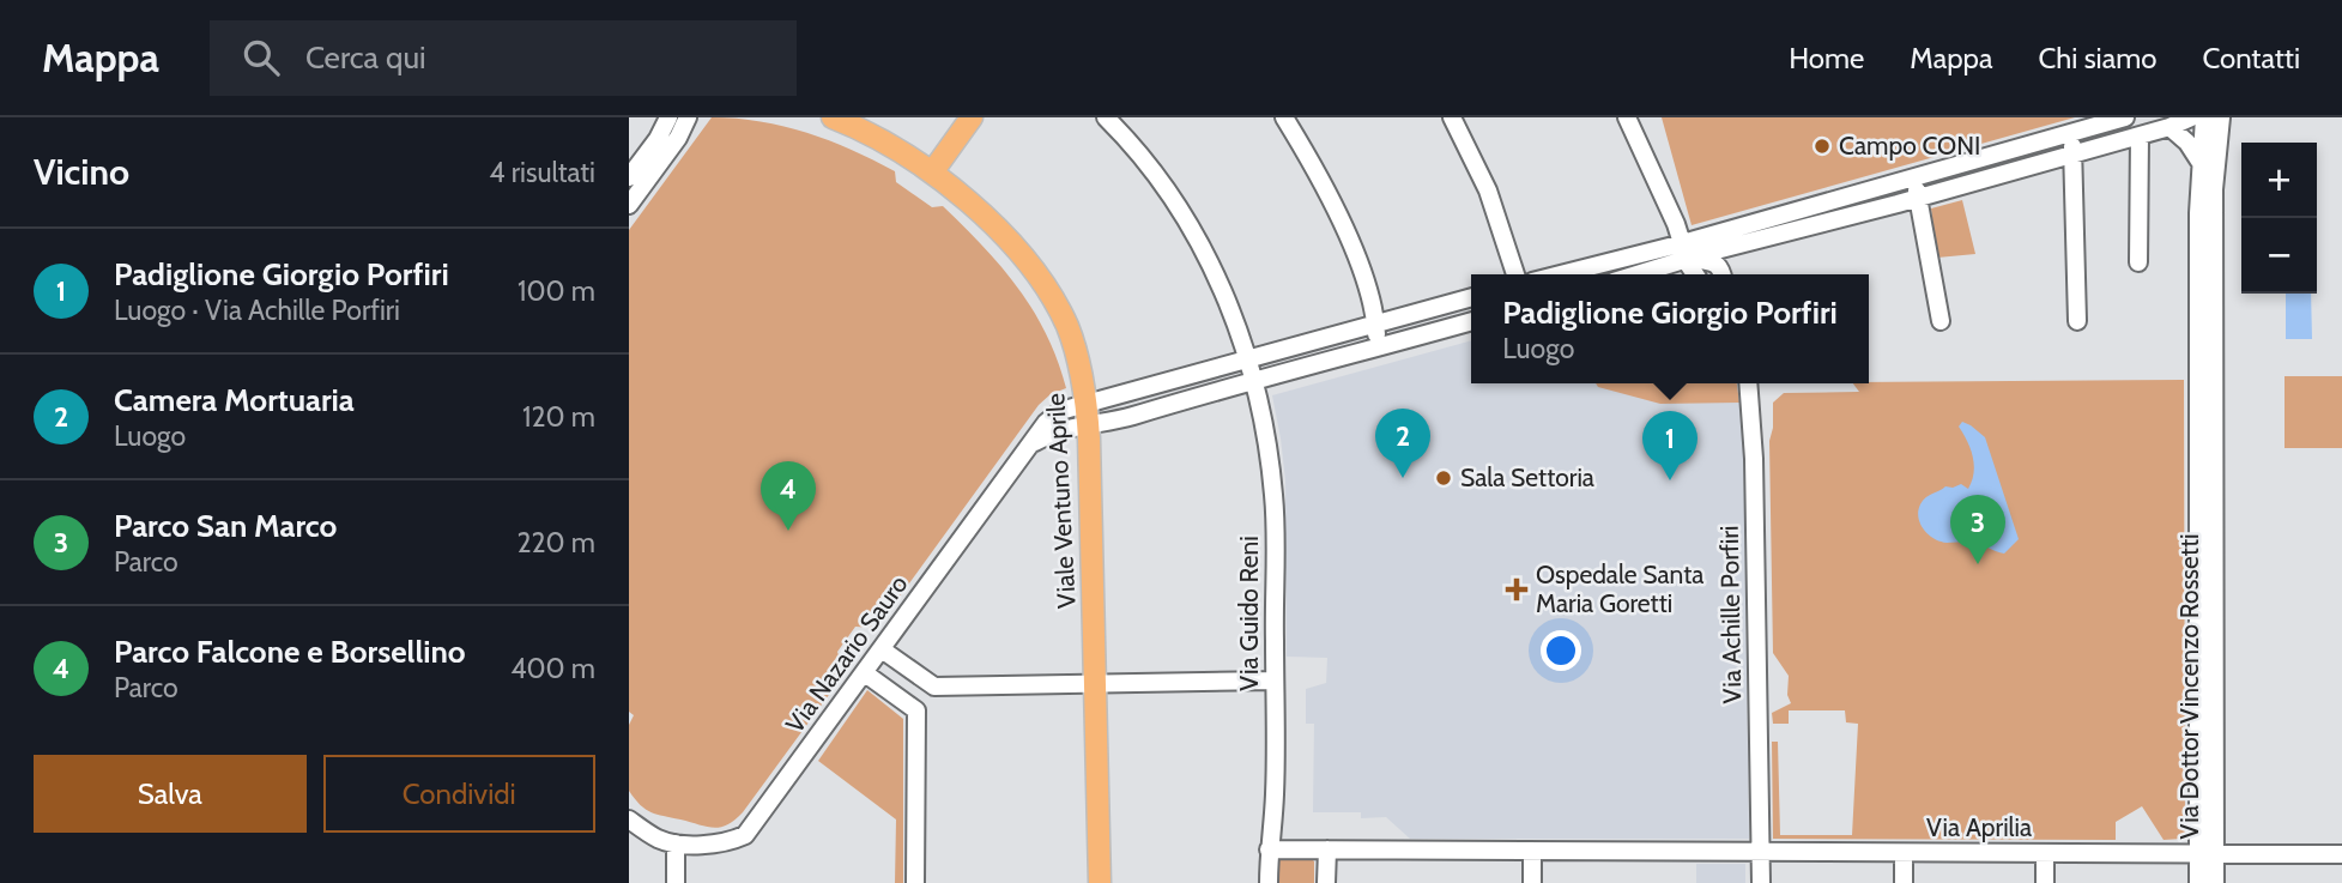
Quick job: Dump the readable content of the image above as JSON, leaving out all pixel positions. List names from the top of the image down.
{
  "streets": {
    "main road": ["Viale Ventuno Aprile"],
    "street": [
      "Via Guido Reni",
      "Via Achille Porfiri",
      "Via Nazario Sauro",
      "Via Dottor Vincenzo Rossetti",
      "Via Aprilia"
    ]
  },
  "crossings": [
    ["Viale Ventuno Aprile", "Via Nazario Sauro"],
    ["Via Guido Reni", "Via Aprilia"],
    ["Via Achille Porfiri", "Via Aprilia"],
    ["Via Dottor Vincenzo Rossetti", "Via Aprilia"]
  ],
  "places": {
    "other": ["Campo CONI", "Sala Settoria"],
    "health": ["Ospedale Santa Maria Goretti"]
  },
  "page": {
    "header": "Mappa",
    "search": "Cerca qui",
    "nav": [
      "Home",
      "Mappa",
      "Chi siamo",
      "Contatti"
    ],
    "heading": ["Vicino", "4 risultati"],
    "map_buttons": ["+", "−"],
    "list": [
      {
        "mark": "1",
        "name": "Padiglione Giorgio Porfiri",
        "note": "Luogo · Via Achille Porfiri",
        "value": "100 m"
      },
      {
        "mark": "2",
        "name": "Camera Mortuaria",
        "note": "Luogo",
        "value": "120 m"
      },
      {
        "mark": "3",
        "name": "Parco San Marco",
        "note": "Parco",
        "value": "220 m"
      },
      {
        "mark": "4",
        "name": "Parco Falcone e Borsellino",
        "note": "Parco",
        "value": "400 m"
      }
    ],
    "popup": ["Padiglione Giorgio Porfiri", "Luogo"],
    "pins": [
      "2",
      "1",
      "4",
      "3"
    ],
    "buttons": ["Salva", "Condividi"]
  }
}
